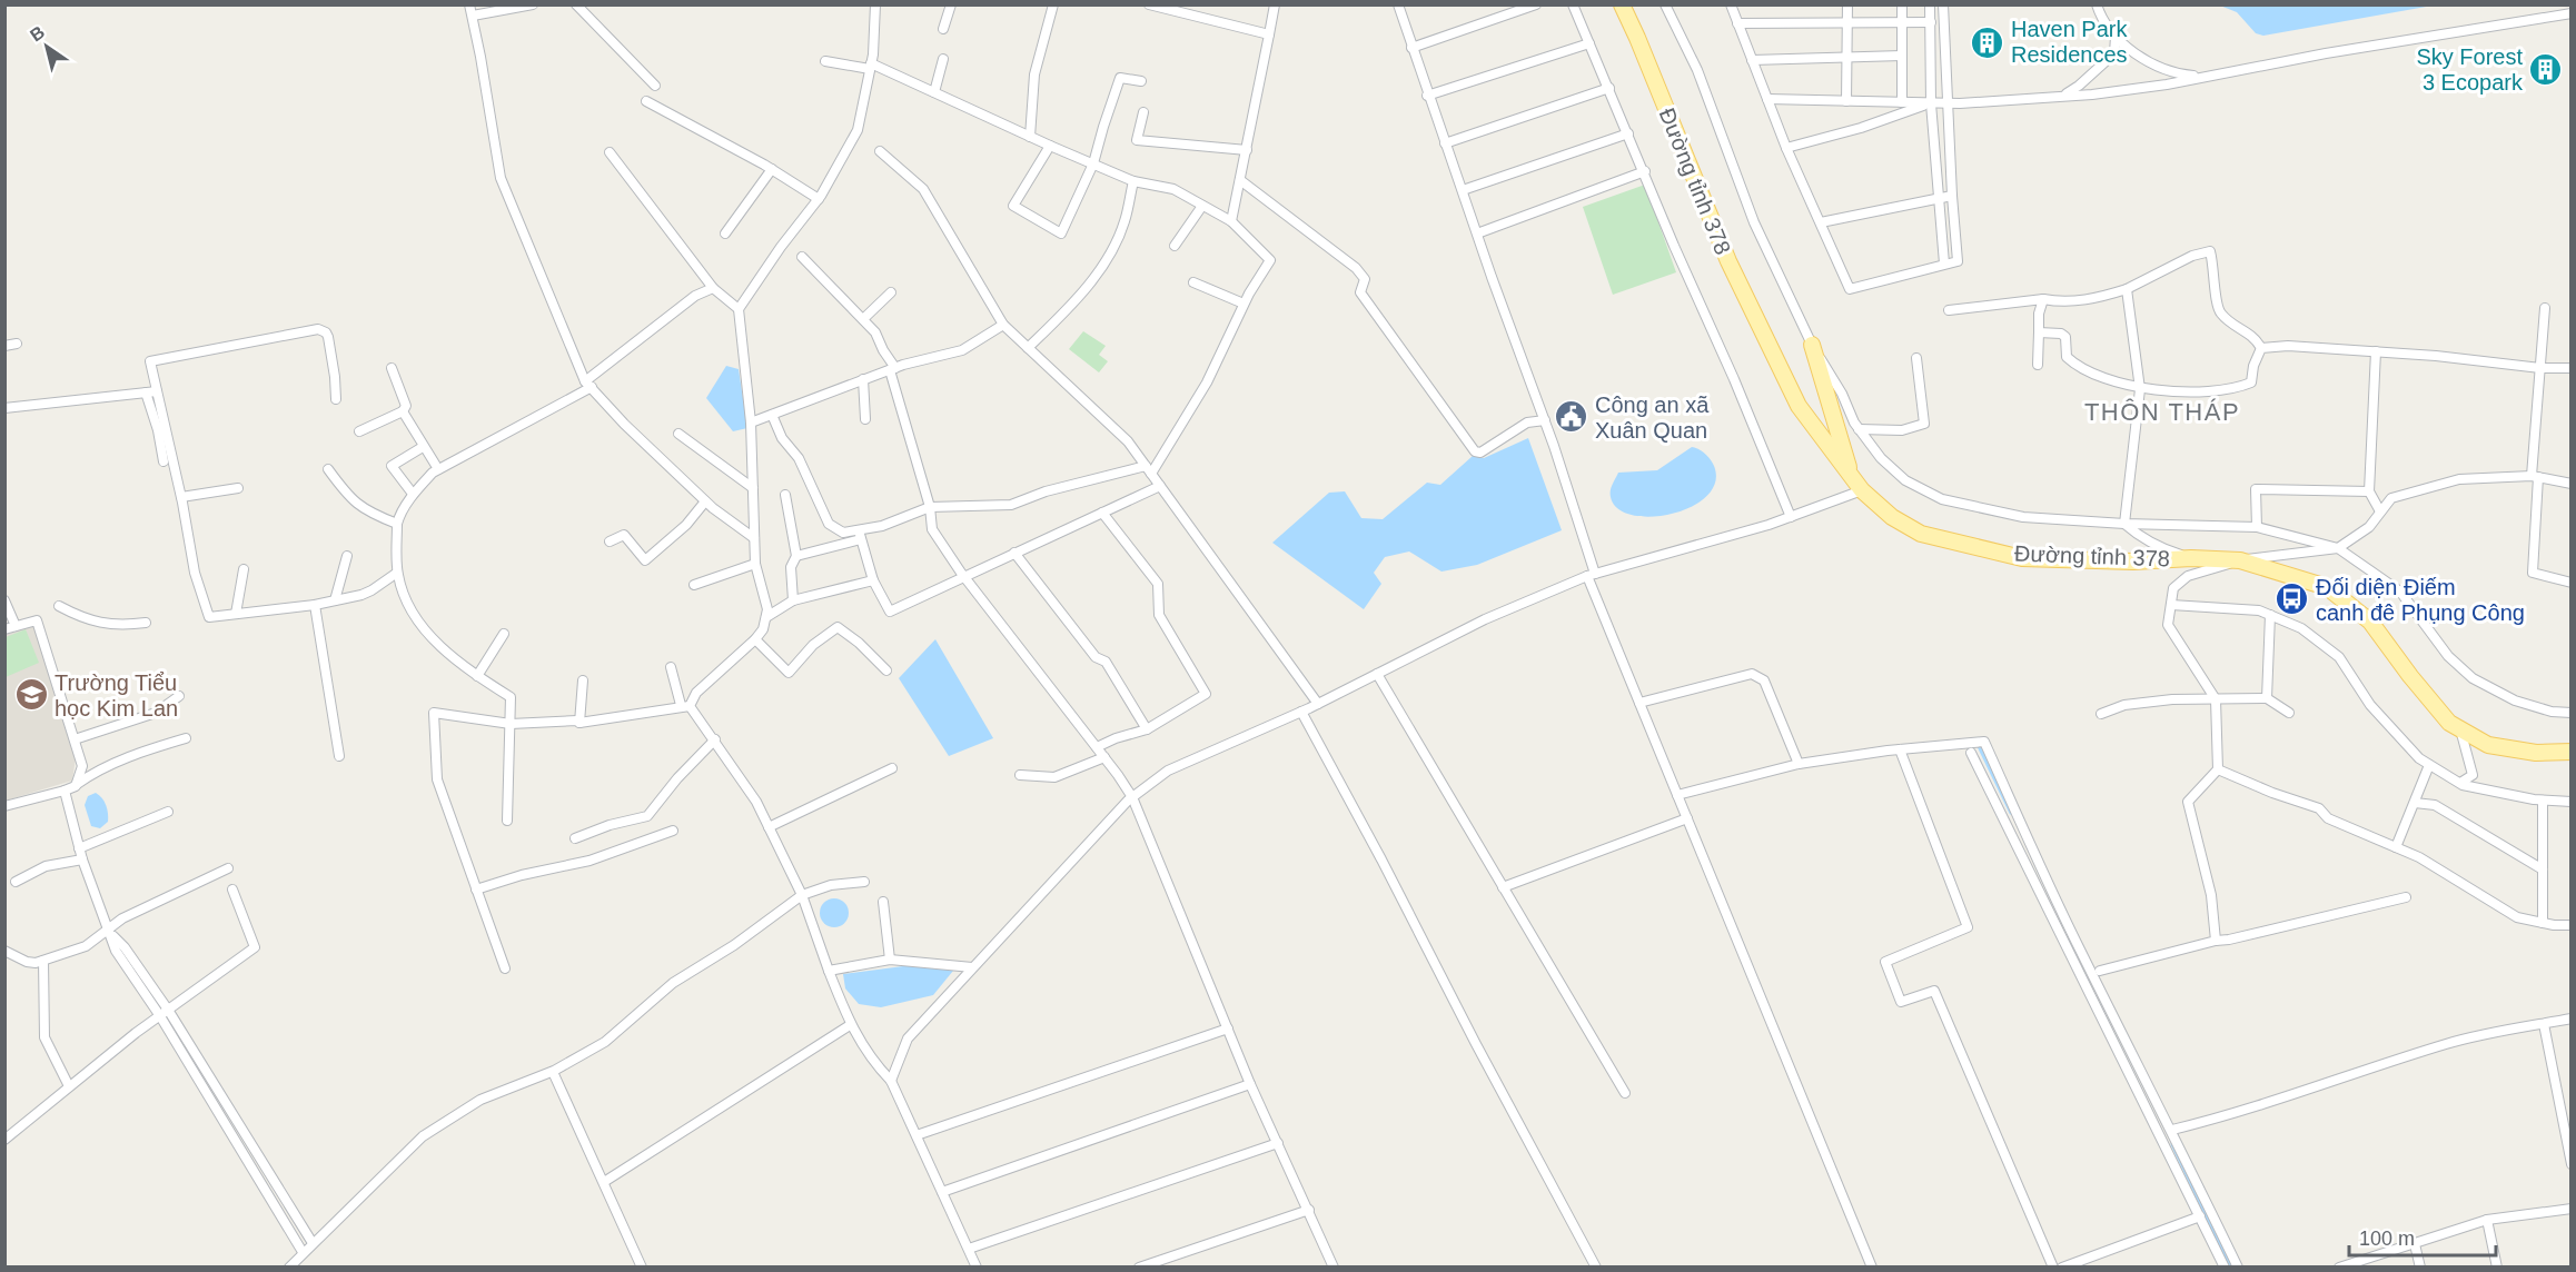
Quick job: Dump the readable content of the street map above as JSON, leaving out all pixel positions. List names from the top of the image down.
{
  "streets": {
    "main road": ["Đường tỉnh 378"]
  },
  "districts": ["THÔN THÁP"],
  "places": {
    "building": ["Haven Park Residences", "Sky Forest 3 Ecopark"],
    "public building": ["Công an xã Xuân Quan"],
    "bus stop": ["Đối diện Điếm canh đê Phụng Công"],
    "school or university": ["Trường Tiểu học Kim Lan"]
  },
  "scale_bar": "100 m",
  "north": "top left"
}
